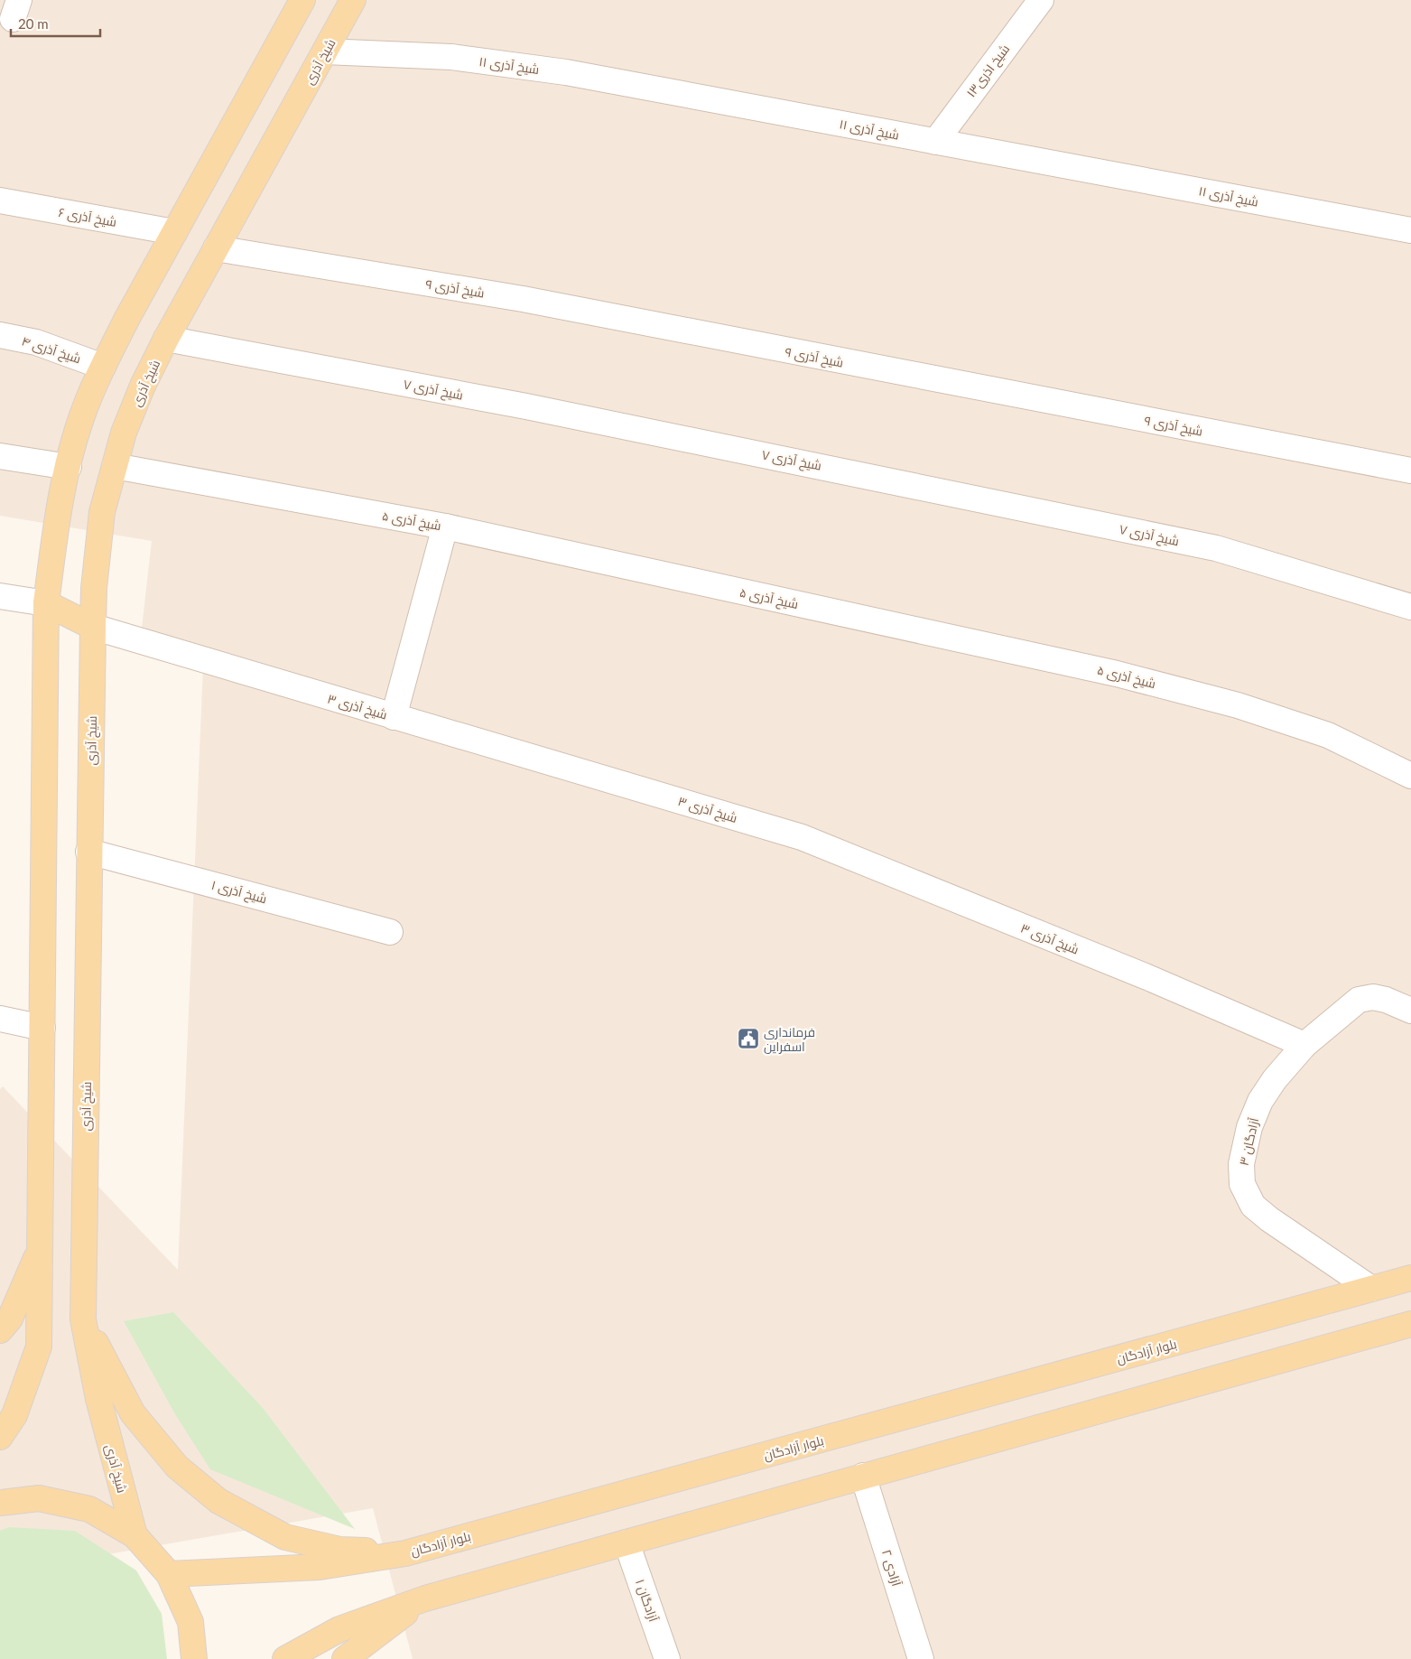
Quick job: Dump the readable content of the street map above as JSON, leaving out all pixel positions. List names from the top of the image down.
{
  "streets": {
    "main road": ["شیخ آذری", "بلوار آزادگان"],
    "street": [
      "شیخ آذری ۱۱",
      "شیخ اذری۱۳",
      "شیخ آذری ۶",
      "شیخ آذری ۹",
      "شیخ آذری ۴",
      "شیخ آذری ۷",
      "شیخ آذری ۵",
      "شیخ آذری ۳",
      "شیخ آذری ۱",
      "آزادگان ۳",
      "آزادی ۲",
      "آزادگان ۱"
    ]
  },
  "crossings": [
    ["شیخ آذری", "شیخ آذری ۱۱"],
    ["شیخ آذری", "شیخ آذری ۹"],
    ["شیخ آذری", "شیخ آذری ۷"],
    ["شیخ آذری", "شیخ آذری ۵"],
    ["شیخ آذری", "شیخ آذری ۳"],
    ["شیخ آذری", "شیخ آذری ۱"],
    ["شیخ آذری ۱۱", "شیخ اذری۱۳"],
    ["شیخ آذری ۳", "آزادگان ۳"],
    ["آزادگان ۳", "بلوار آزادگان"]
  ],
  "places": {
    "public building": ["فرمانداری اسفراین"]
  },
  "scale_bar": "20 m"
}
